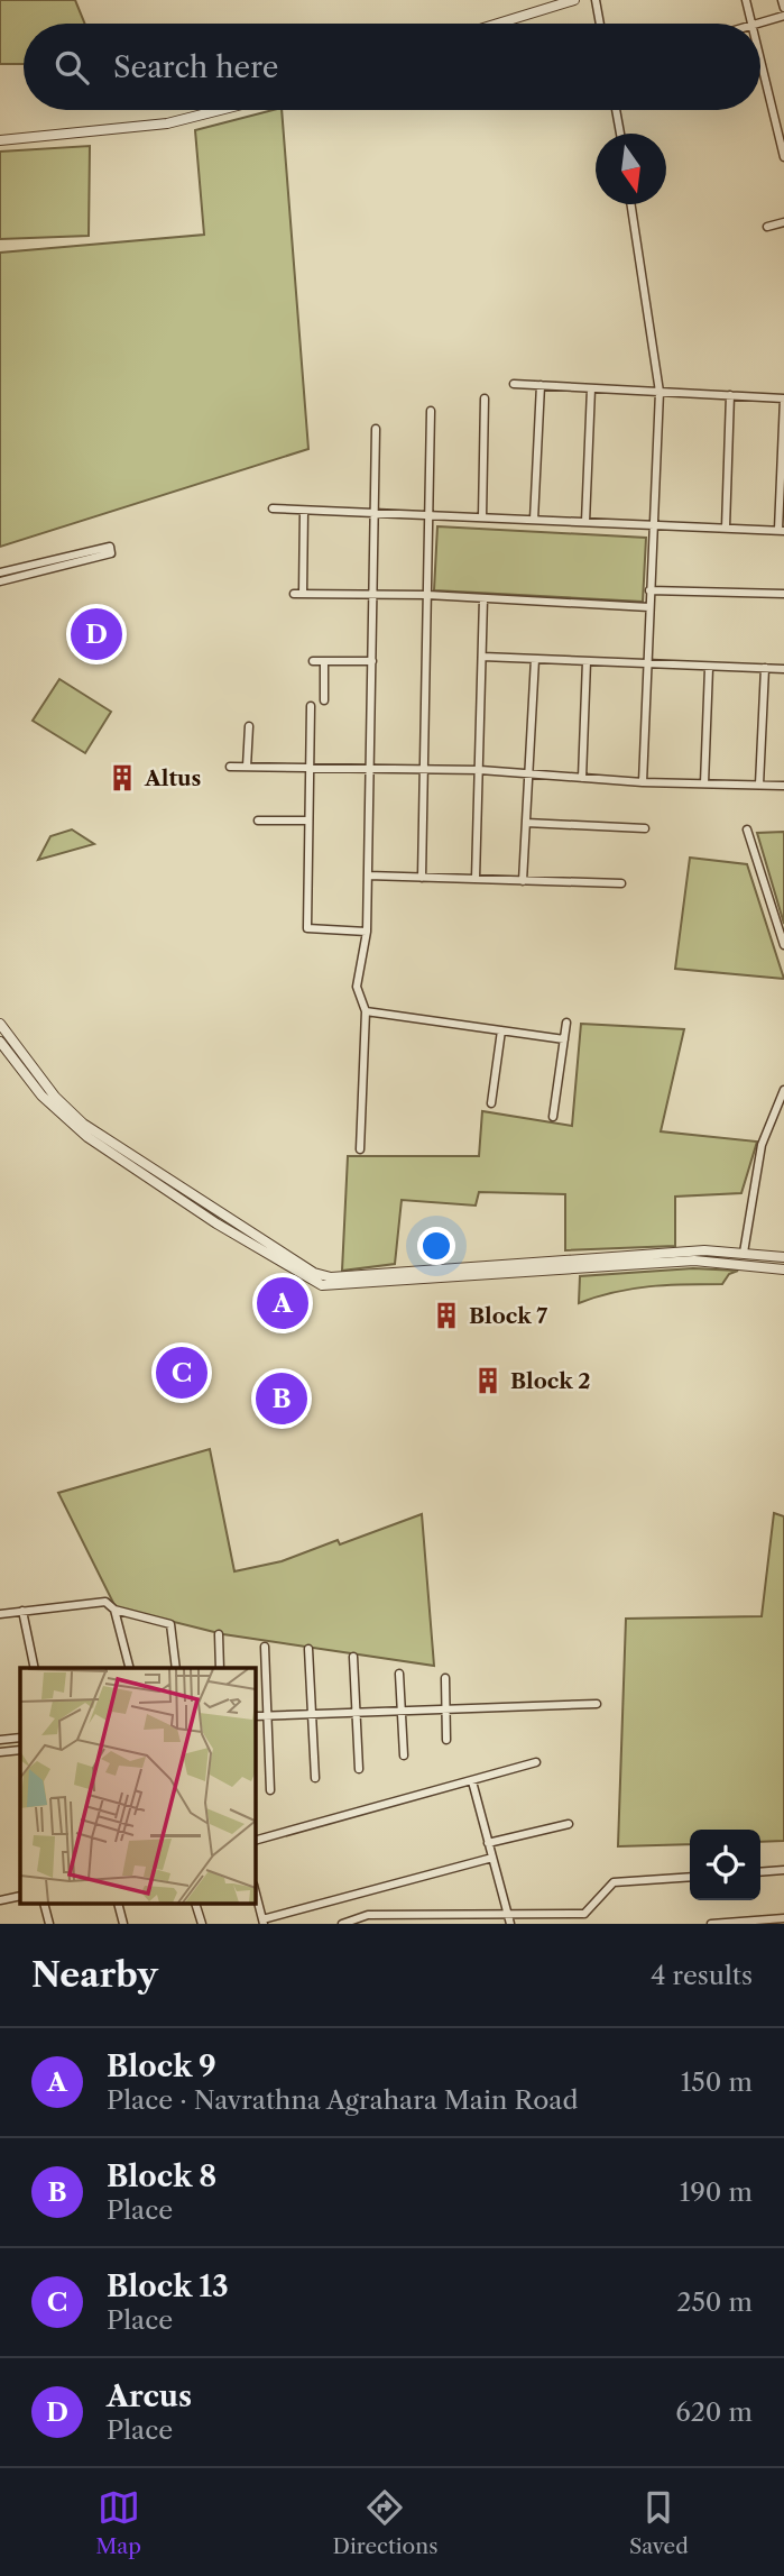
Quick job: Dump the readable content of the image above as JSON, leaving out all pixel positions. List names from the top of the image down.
{
  "places": {
    "building": ["Altus", "Block 7", "Block 2"]
  },
  "north": "bottom",
  "page": {
    "search": "Search here",
    "pins": [
      "D",
      "A",
      "C",
      "B"
    ],
    "heading": ["Nearby", "4 results"],
    "list": [
      {
        "mark": "A",
        "name": "Block 9",
        "note": "Place · Navrathna Agrahara Main Road",
        "value": "150 m"
      },
      {
        "mark": "B",
        "name": "Block 8",
        "note": "Place",
        "value": "190 m"
      },
      {
        "mark": "C",
        "name": "Block 13",
        "note": "Place",
        "value": "250 m"
      },
      {
        "mark": "D",
        "name": "Arcus",
        "note": "Place",
        "value": "620 m"
      }
    ],
    "nav": ["Map", "Directions", "Saved"]
  }
}
